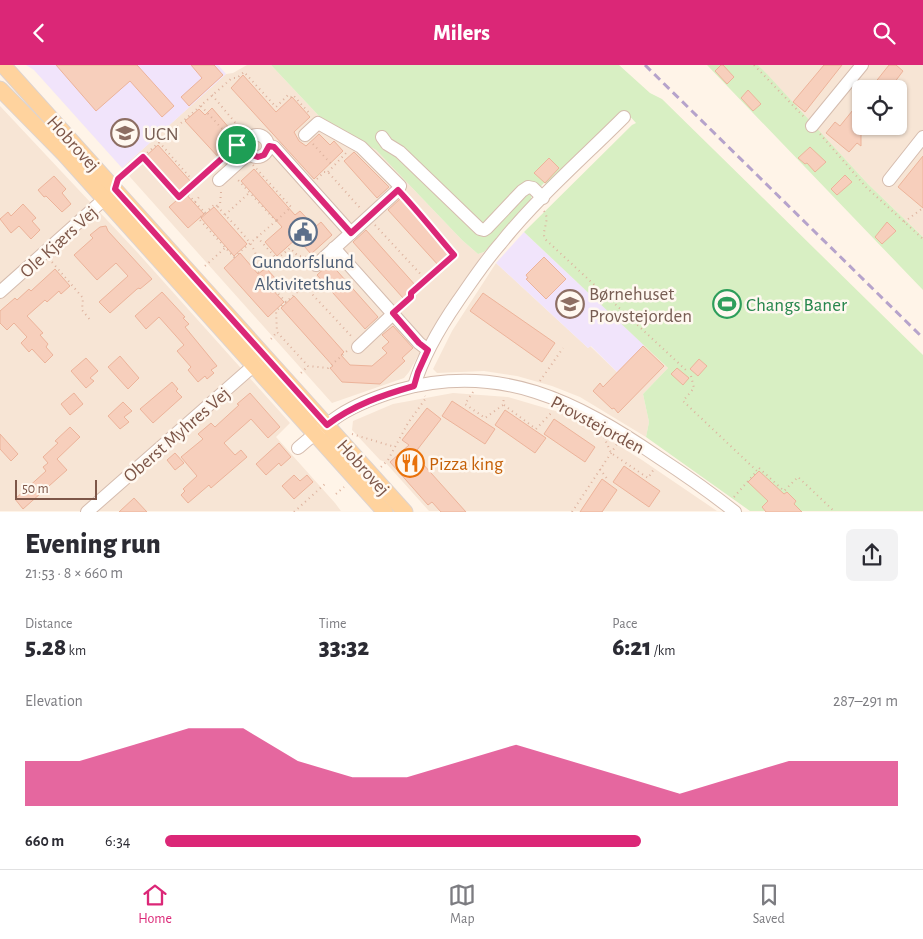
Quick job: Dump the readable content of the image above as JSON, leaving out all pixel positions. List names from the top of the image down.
{
  "streets": {
    "main road": ["Hobrovej"],
    "street": ["Ole Kjærs Vej", "Provstejorden", "Oberst Myhres Vej"]
  },
  "crossings": [
    ["Hobrovej", "Ole Kjærs Vej"],
    ["Hobrovej", "Provstejorden"],
    ["Hobrovej", "Oberst Myhres Vej"]
  ],
  "places": {
    "school or university": ["UCN", "Børnehuset Provstejorden"],
    "public building": ["Gundorfslund Aktivitetshus"],
    "sports": ["Changs Baner"],
    "restaurant": ["Pizza king"]
  },
  "scale_bar": "50 m",
  "page": {
    "header": "Milers",
    "scale": "50 m",
    "heading": ["Evening run", "21:53 · 8 × 660 m"],
    "stats": [
      ["Distance", "5.28 km"],
      ["Time", "33:32"],
      ["Pace", "6:21 /km"]
    ],
    "chart": ["Elevation", "287–291 m"],
    "list": [
      {
        "name": "660 m",
        "note": "6:34"
      }
    ],
    "tabs": ["Home", "Map", "Saved"]
  }
}
